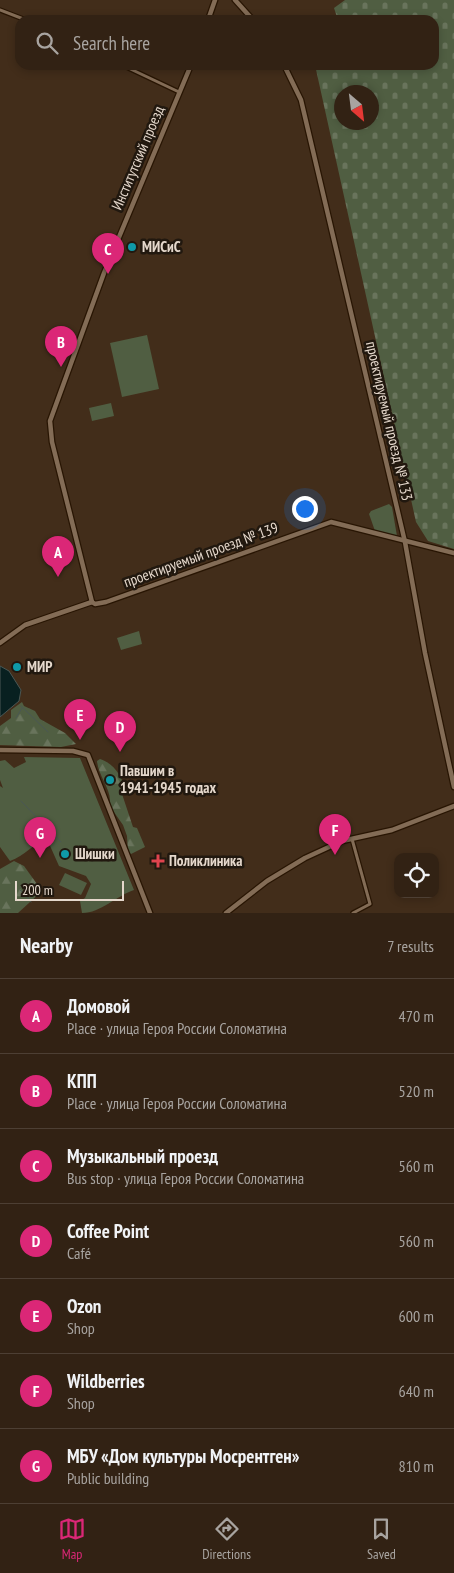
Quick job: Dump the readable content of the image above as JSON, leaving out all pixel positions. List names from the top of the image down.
{
  "streets": {
    "street": ["Институтский проезд", "проектируемый проезд № 133", "проектируемый проезд № 139"]
  },
  "crossings": [
    ["Институтский проезд", "проектируемый проезд № 139"],
    ["проектируемый проезд № 133", "проектируемый проезд № 139"]
  ],
  "places": {
    "other": [
      "МИСиС",
      "МИР",
      "Павшим в 1941-1945 годах",
      "Шишки"
    ],
    "health": ["Поликлиника"]
  },
  "scale_bar": "200 m",
  "north": "bottom right",
  "page": {
    "search": "Search here",
    "pins": [
      "C",
      "B",
      "A",
      "E",
      "D",
      "F",
      "G"
    ],
    "scale": "200 m",
    "heading": ["Nearby", "7 results"],
    "list": [
      {
        "mark": "A",
        "name": "Домовой",
        "note": "Place · улица Героя России Соломатина",
        "value": "470 m"
      },
      {
        "mark": "B",
        "name": "КПП",
        "note": "Place · улица Героя России Соломатина",
        "value": "520 m"
      },
      {
        "mark": "C",
        "name": "Музыкальный проезд",
        "note": "Bus stop · улица Героя России Соломатина",
        "value": "560 m"
      },
      {
        "mark": "D",
        "name": "Coffee Point",
        "note": "Café",
        "value": "560 m"
      },
      {
        "mark": "E",
        "name": "Ozon",
        "note": "Shop",
        "value": "600 m"
      },
      {
        "mark": "F",
        "name": "Wildberries",
        "note": "Shop",
        "value": "640 m"
      },
      {
        "mark": "G",
        "name": "МБУ «Дом культуры Мосрентген»",
        "note": "Public building",
        "value": "810 m"
      }
    ],
    "nav": ["Map", "Directions", "Saved"]
  }
}
